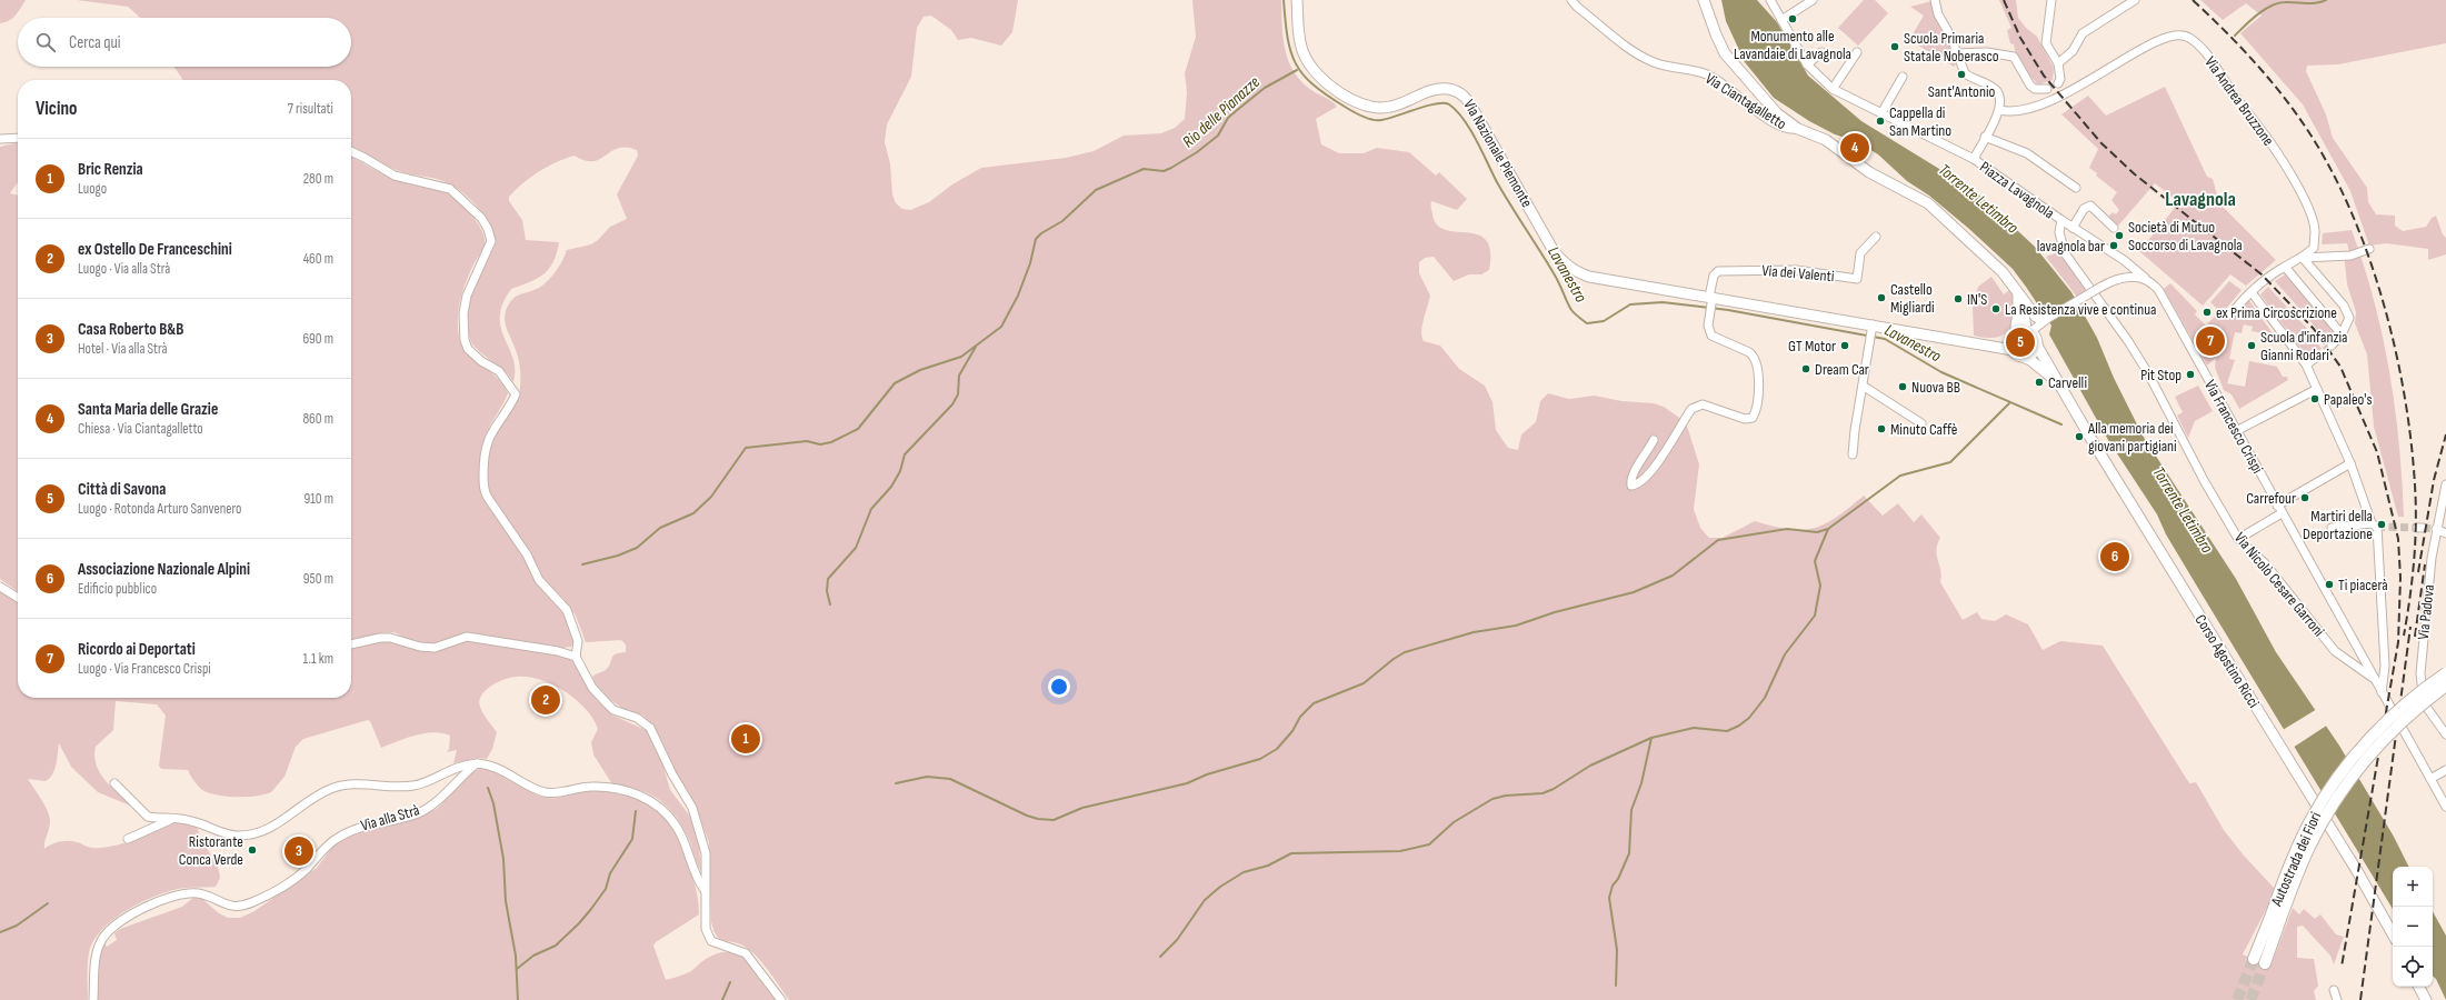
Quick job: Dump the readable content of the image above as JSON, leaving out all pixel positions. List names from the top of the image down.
{
  "streets": {
    "highway": ["Autostrada dei Fiori"],
    "main road": ["Via Ciantagalletto", "Via Nazionale Piemonte", "Corso Agostino Ricci"],
    "street": [
      "Via Andrea Bruzzone",
      "Piazza Lavagnola",
      "Via dei Valenti",
      "Via Francesco Crispi",
      "Via Nicolò Cesare Garroni",
      "Via Padova",
      "Via alla Strà"
    ]
  },
  "crossings": [
    ["Via Ciantagalletto", "Via Nazionale Piemonte"],
    ["Via Ciantagalletto", "Corso Agostino Ricci"],
    ["Via Nazionale Piemonte", "Via dei Valenti"],
    ["Via Nazionale Piemonte", "Corso Agostino Ricci"],
    ["Piazza Lavagnola", "Via Francesco Crispi"],
    ["Piazza Lavagnola", "Via Nicolò Cesare Garroni"],
    ["Via Francesco Crispi", "Via Nicolò Cesare Garroni"]
  ],
  "districts": ["Lavagnola"],
  "water": ["Rio delle Pianazze", "Torrente Letimbro", "Lavanestro"],
  "places": [
    "Monumento alle Lavandaie di Lavagnola",
    "Scuola Primaria Statale Noberasco",
    "Sant'Antonio",
    "Cappella di San Martino",
    "Società di Mutuo Soccorso di Lavagnola",
    "lavagnola bar",
    "Castello Migliardi",
    "IN'S",
    "La Resistenza vive e continua",
    "ex Prima Circoscrizione",
    "GT Motor",
    "Scuola d'infanzia Gianni Rodari",
    "Dream Car",
    "Pit Stop",
    "Carvelli",
    "Nuova BB",
    "Papaleo's",
    "Minuto Caffè",
    "Alla memoria dei giovani partigiani",
    "Carrefour",
    "Martiri della Deportazione",
    "Ti piacerà",
    "Ristorante Conca Verde"
  ],
  "page": {
    "search": "Cerca qui",
    "heading": ["Vicino", "7 risultati"],
    "pins": [
      "4",
      "7",
      "5",
      "6",
      "2",
      "1",
      "3"
    ],
    "list": [
      {
        "mark": "1",
        "name": "Bric Renzia",
        "note": "Luogo",
        "value": "280 m"
      },
      {
        "mark": "2",
        "name": "ex Ostello De Franceschini",
        "note": "Luogo · Via alla Strà",
        "value": "460 m"
      },
      {
        "mark": "3",
        "name": "Casa Roberto B&B",
        "note": "Hotel · Via alla Strà",
        "value": "690 m"
      },
      {
        "mark": "4",
        "name": "Santa Maria delle Grazie",
        "note": "Chiesa · Via Ciantagalletto",
        "value": "860 m"
      },
      {
        "mark": "5",
        "name": "Città di Savona",
        "note": "Luogo · Rotonda Arturo Sanvenero",
        "value": "910 m"
      },
      {
        "mark": "6",
        "name": "Associazione Nazionale Alpini",
        "note": "Edificio pubblico",
        "value": "950 m"
      },
      {
        "mark": "7",
        "name": "Ricordo ai Deportati",
        "note": "Luogo · Via Francesco Crispi",
        "value": "1.1 km"
      }
    ],
    "map_buttons": ["+", "−"]
  }
}
